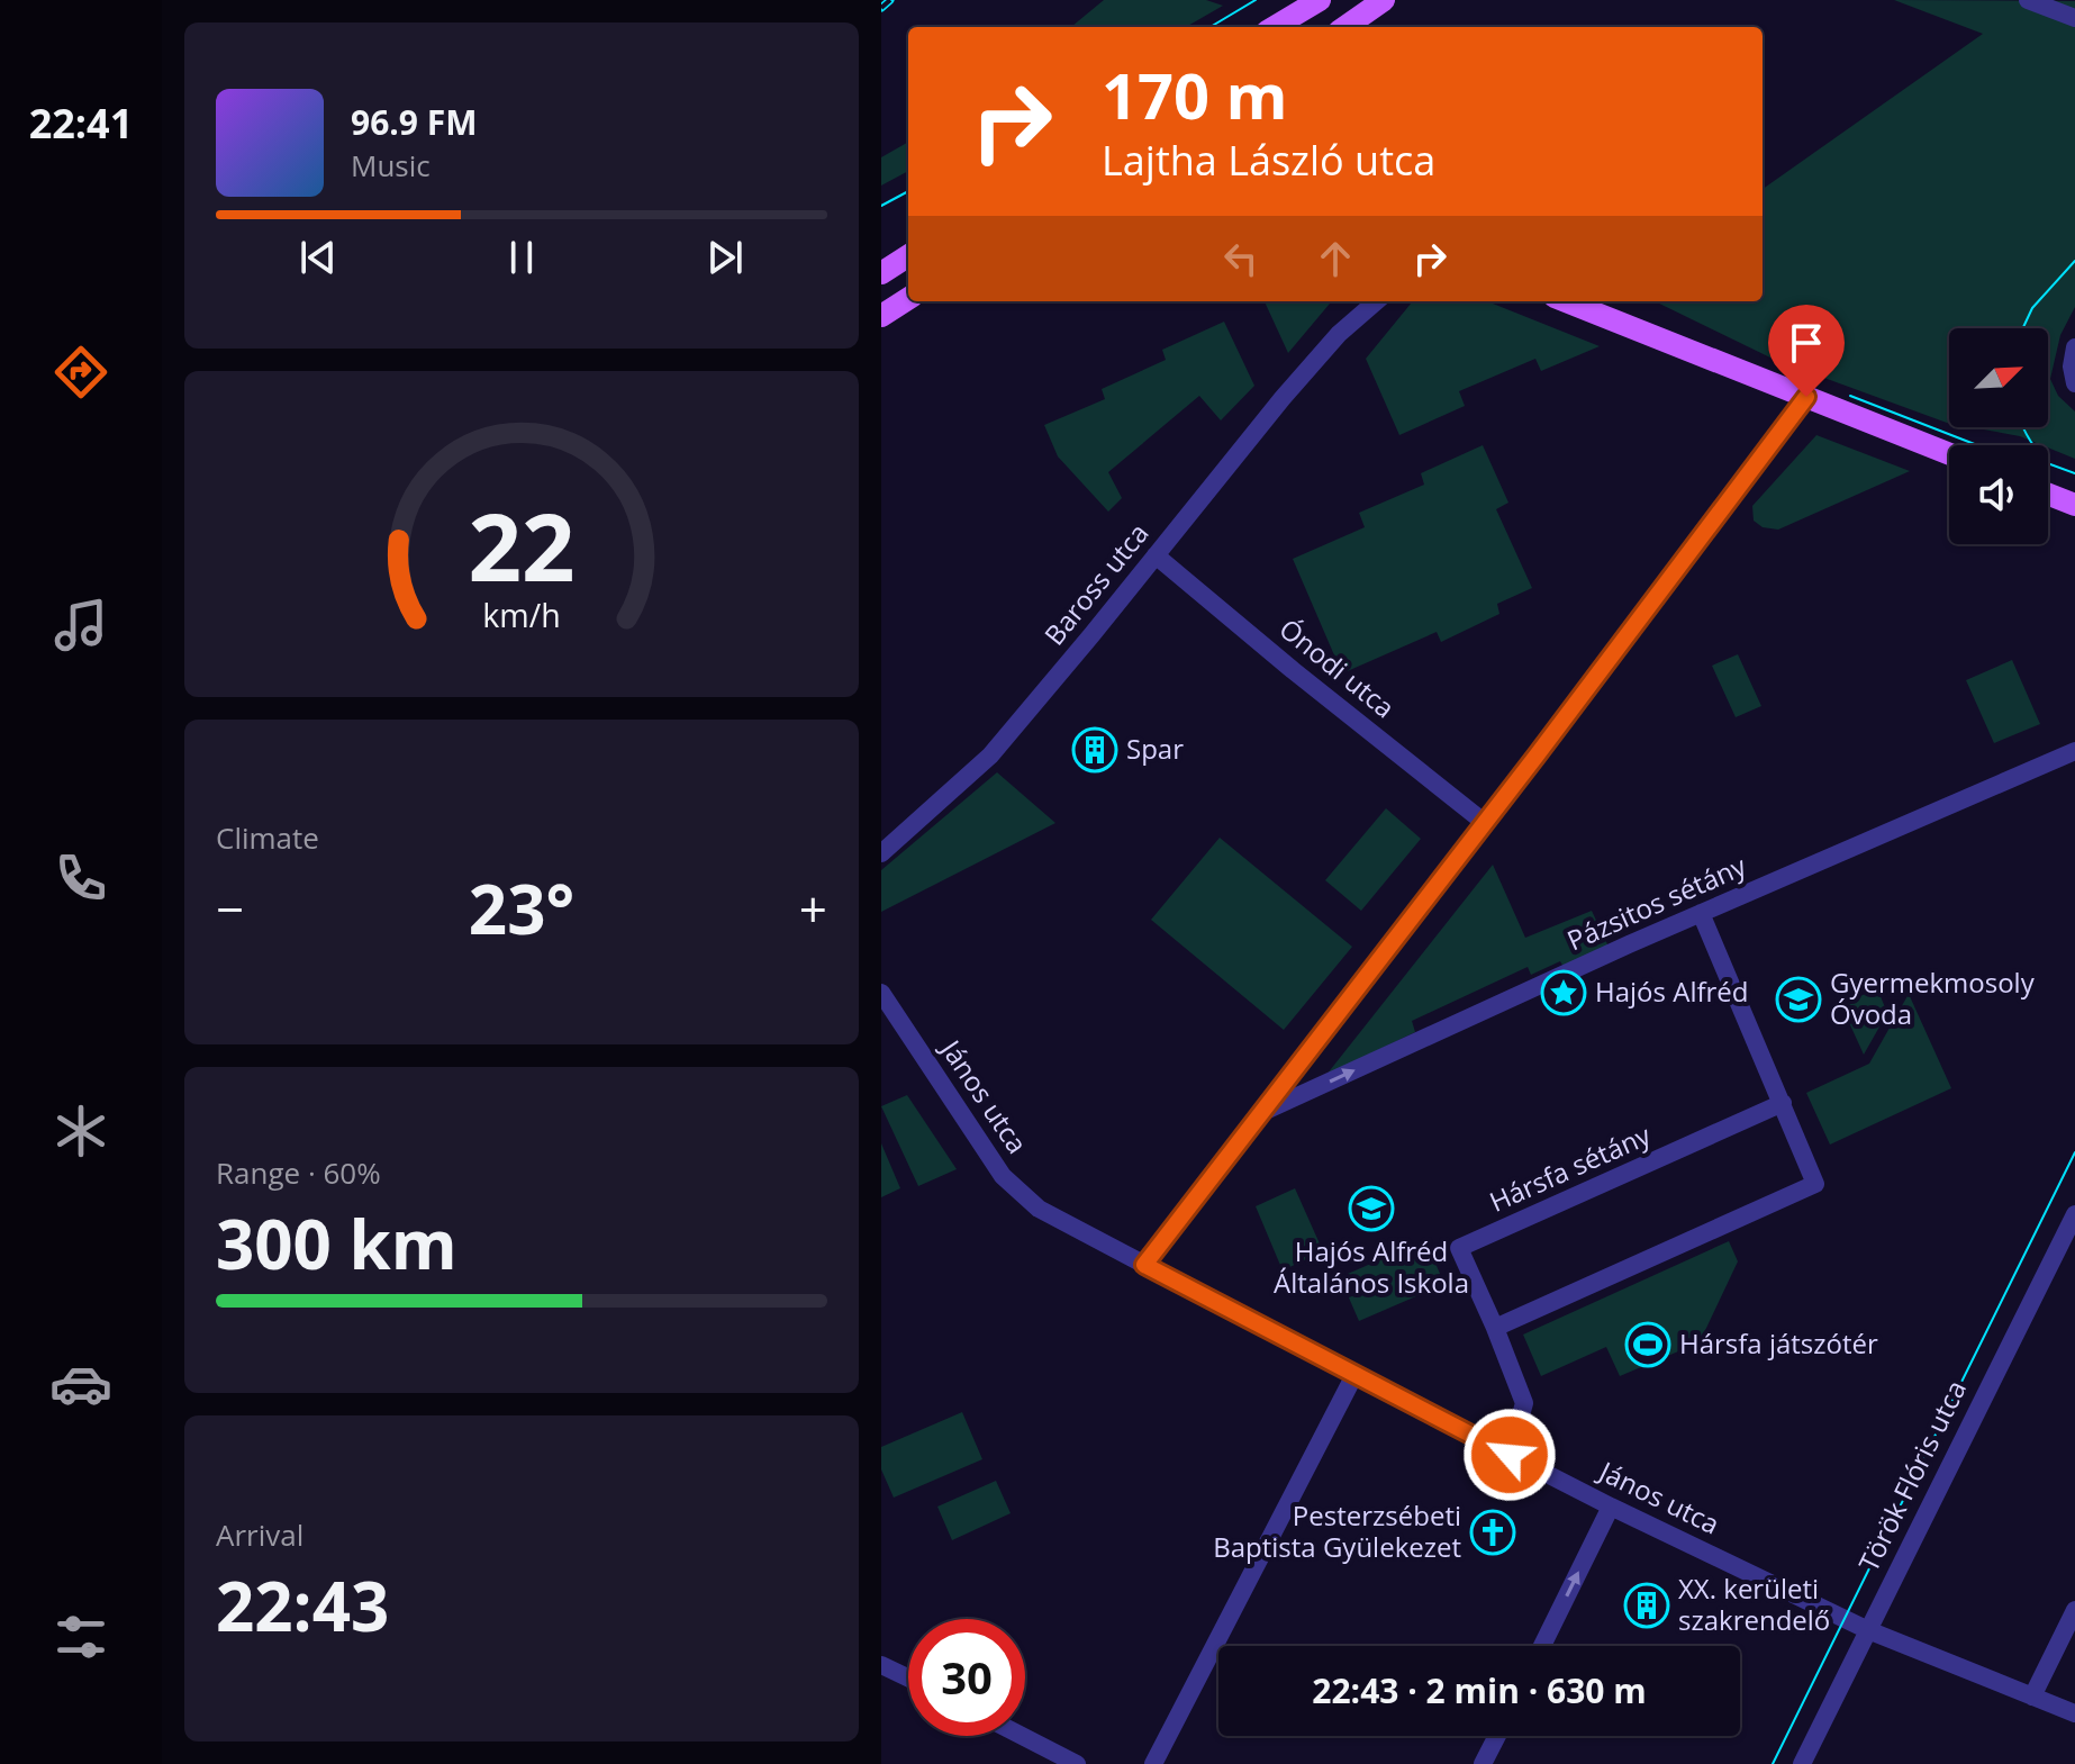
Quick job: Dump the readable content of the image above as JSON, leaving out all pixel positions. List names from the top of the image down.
{
  "streets": {
    "street": [
      "Baross utca",
      "Ónodi utca",
      "Pázsitos sétány",
      "János utca",
      "Hársfa sétány",
      "Török Flóris utca"
    ]
  },
  "crossings": [
    ["Baross utca", "Ónodi utca"],
    ["János utca", "Hársfa sétány"],
    ["János utca", "Török Flóris utca"]
  ],
  "one_way": ["Pázsitos sétány"],
  "places": {
    "building": ["Spar", "XX. kerületi szakrendelő"],
    "place": ["Hajós Alfréd"],
    "school or university": ["Gyermekmosoly Óvoda", "Hajós Alfréd Általános Iskola"],
    "sports": ["Hársfa játszótér"],
    "church": ["Pesterzsébeti Baptista Gyülekezet"]
  },
  "north": "top right",
  "page": {
    "tabs": "22:41",
    "turn": ["170 m", "Lajtha László utca"],
    "song": ["96.9 FM", "Music"],
    "tile": [
      "Climate",
      ["Range · 60%", "300 km"],
      ["Arrival", "22:43"]
    ],
    "heat": ["−", "23°", "+"],
    "limit": "30",
    "trip": "22:43 · 2 min · 630 m",
    "gauge": ["22", "km/h"]
  }
}
